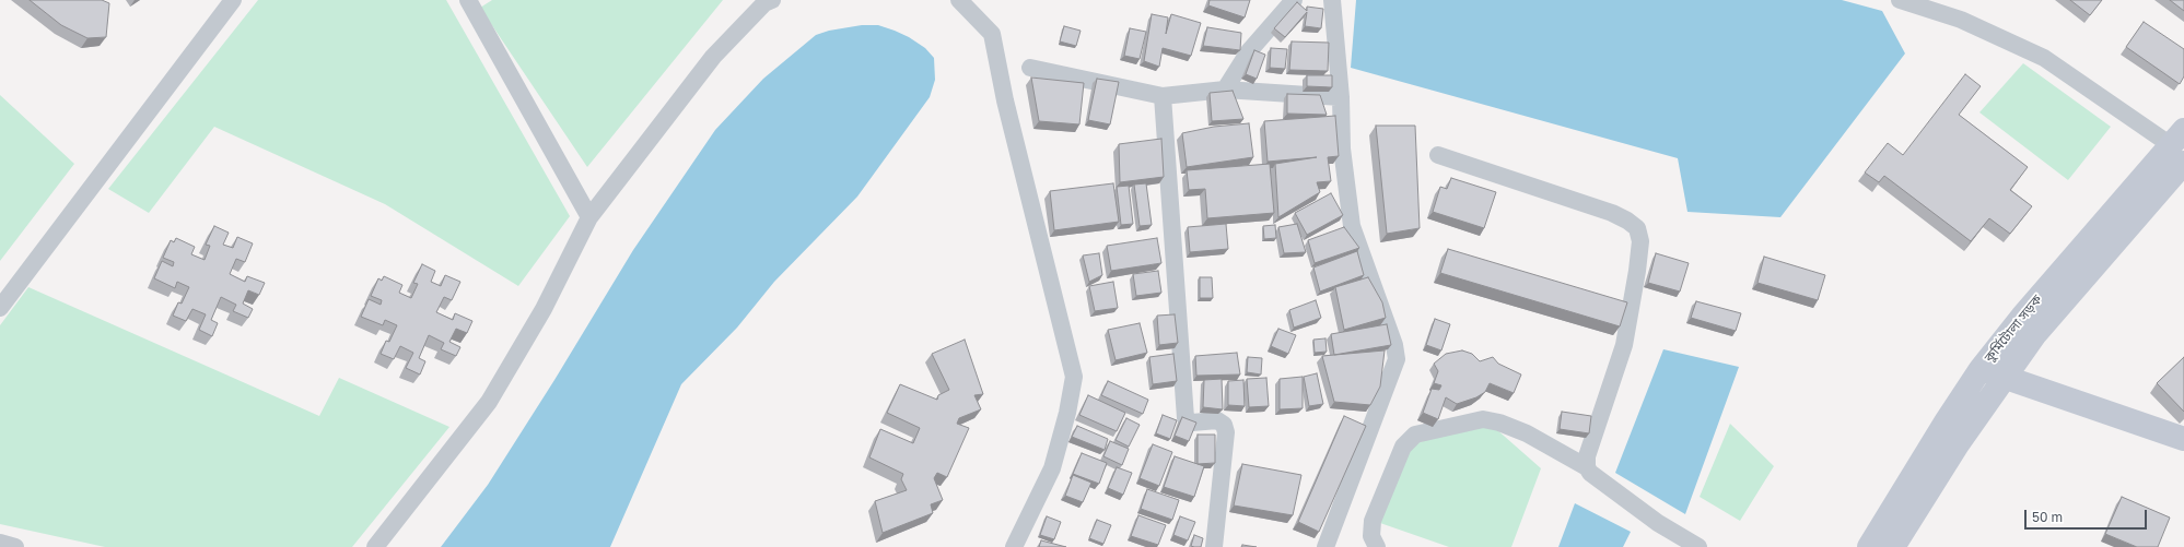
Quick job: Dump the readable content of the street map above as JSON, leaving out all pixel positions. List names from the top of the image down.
{
  "streets": {
    "main road": ["কুর্মিটোলা সড়ক"]
  },
  "scale_bar": "50 m"
}
